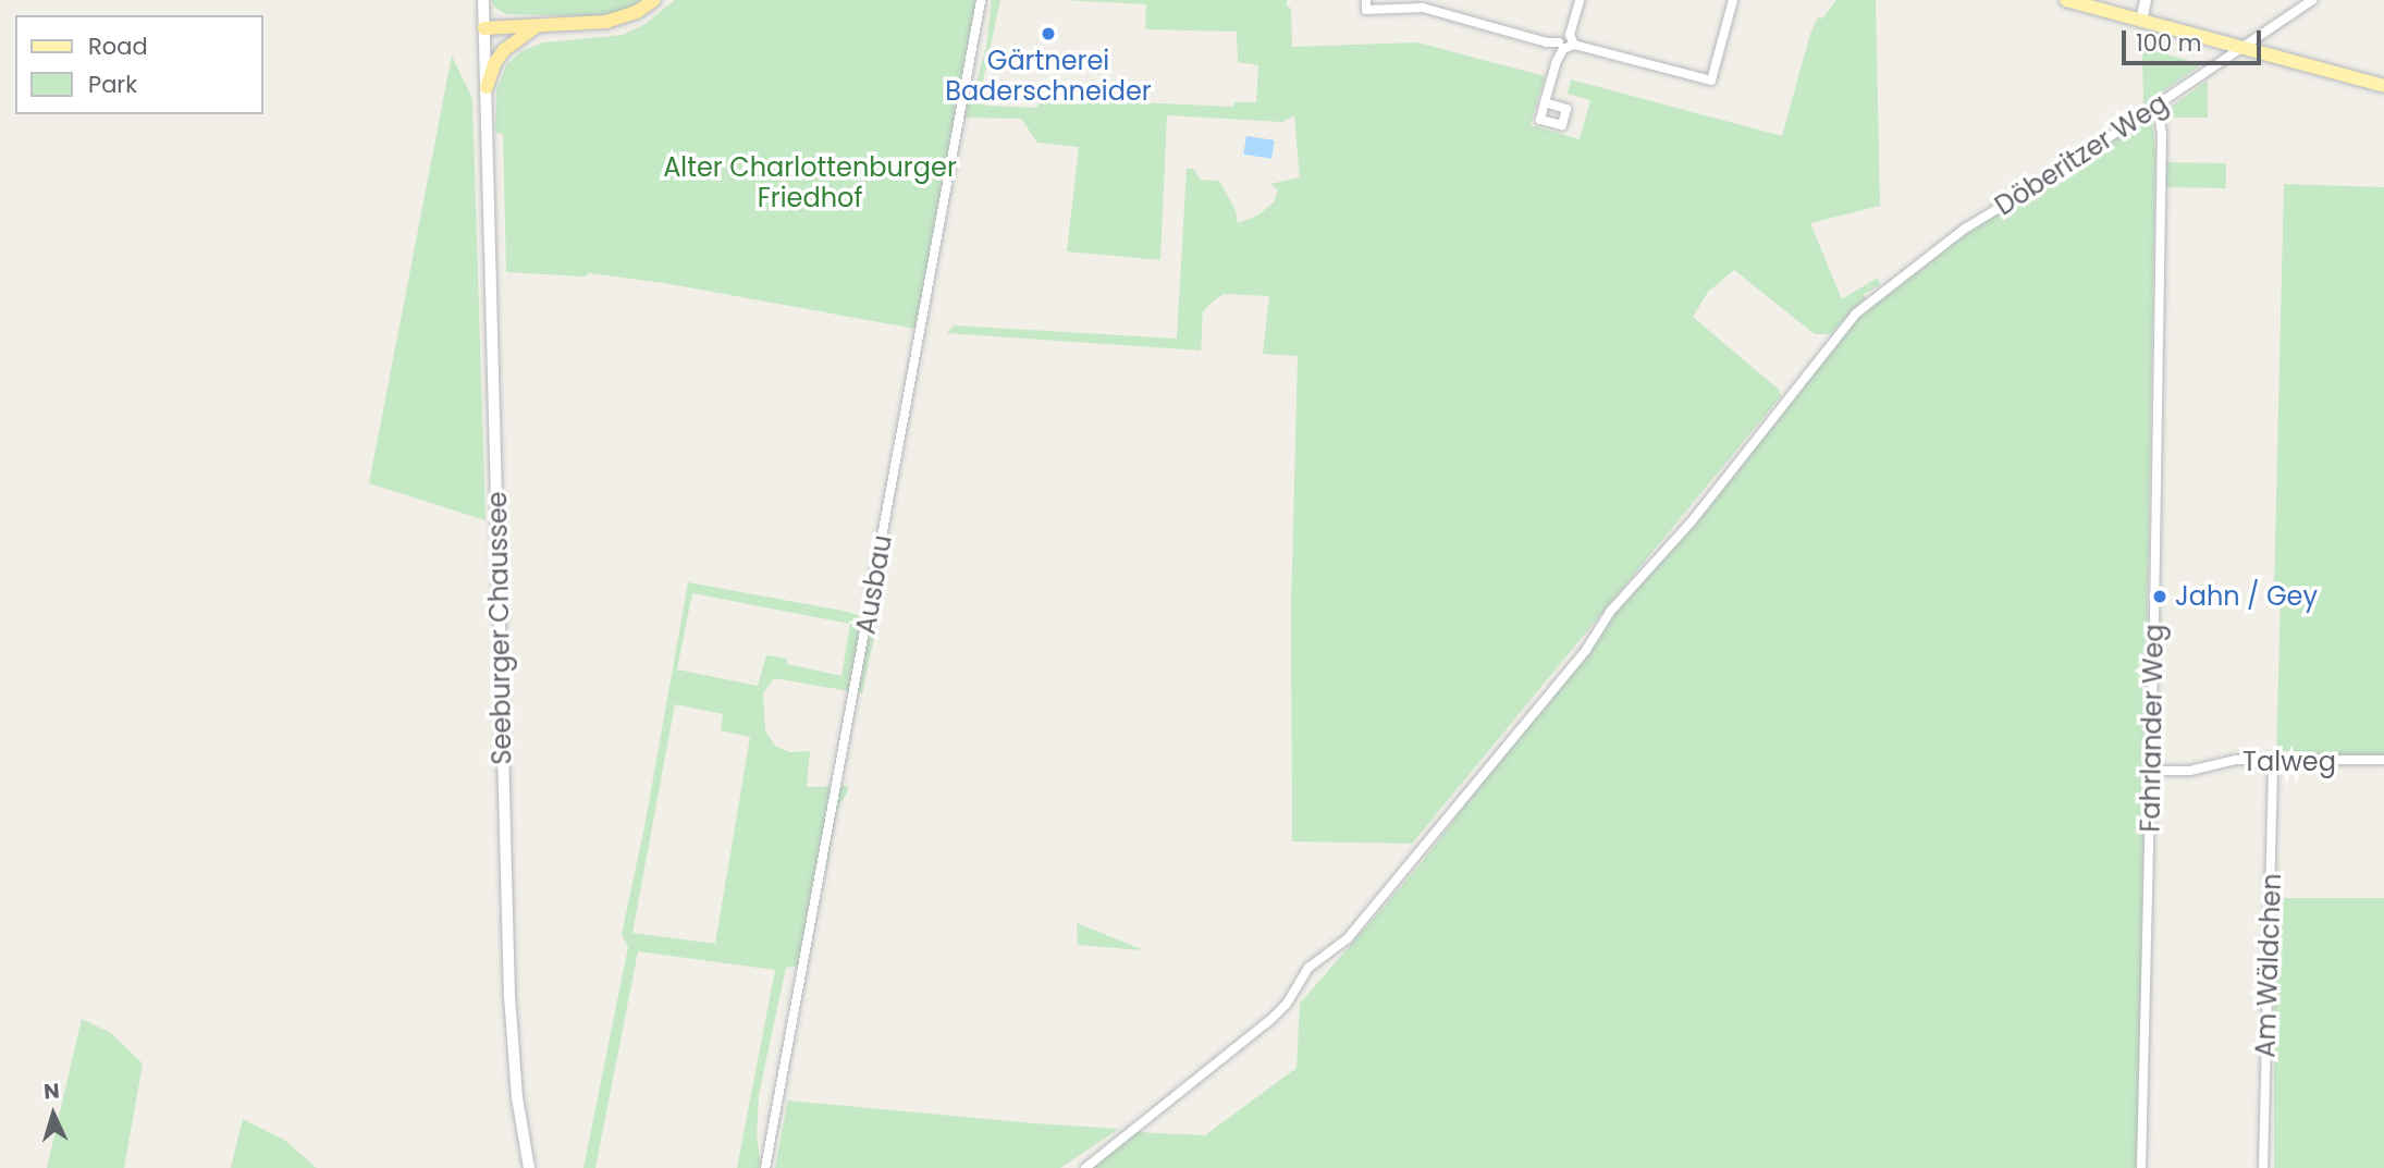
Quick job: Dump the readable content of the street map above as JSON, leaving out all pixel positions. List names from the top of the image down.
{
  "streets": {
    "main road": ["Seeburger Chaussee"],
    "street": [
      "Döberitzer Weg",
      "Ausbau",
      "Fahrlander Weg",
      "Talweg",
      "Am Wäldchen"
    ]
  },
  "crossings": [
    ["Döberitzer Weg", "Fahrlander Weg"],
    ["Fahrlander Weg", "Talweg"],
    ["Talweg", "Am Wäldchen"]
  ],
  "parks": ["Alter Charlottenburger Friedhof"],
  "places": ["Gärtnerei Baderschneider", "Jahn / Gey"],
  "legend": ["Road", "Park"],
  "scale_bar": "100 m",
  "north": "top"
}
